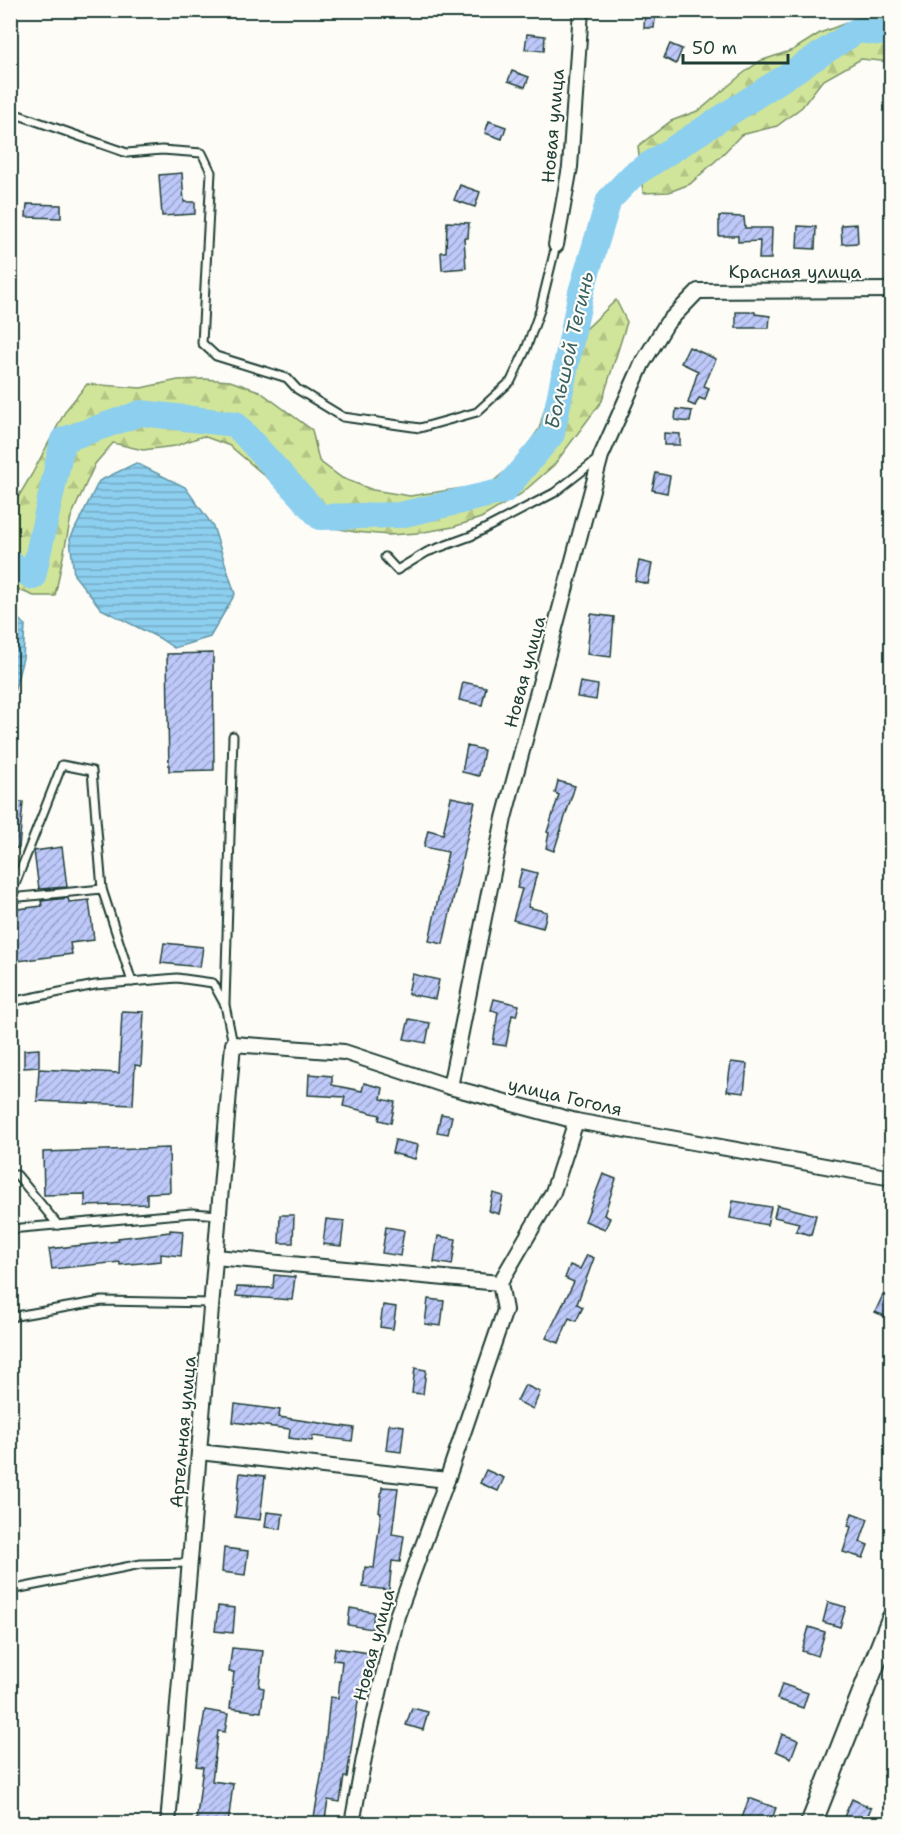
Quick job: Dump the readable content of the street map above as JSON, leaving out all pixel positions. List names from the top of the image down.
{
  "streets": {
    "street": [
      "Новая улица",
      "Красная улица",
      "улица Гоголя",
      "Артельная улица"
    ]
  },
  "crossings": [
    ["Новая улица", "Красная улица"],
    ["Новая улица", "улица Гоголя"],
    ["улица Гоголя", "Артельная улица"]
  ],
  "water": ["Большой Тегинь"],
  "scale_bar": "50 m"
}
